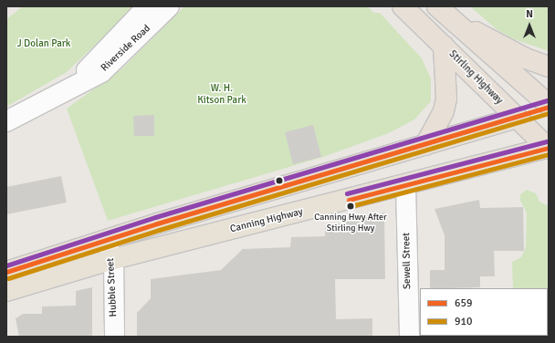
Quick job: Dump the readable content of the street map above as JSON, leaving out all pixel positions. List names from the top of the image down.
{
  "streets": {
    "highway": ["Stirling Highway"],
    "main road": ["Canning Highway"],
    "street": ["Riverside Road", "Sewell Street", "Hubble Street"]
  },
  "crossings": [
    ["Stirling Highway", "Canning Highway"],
    ["Canning Highway", "Sewell Street"],
    ["Canning Highway", "Hubble Street"]
  ],
  "parks": ["J Dolan Park", "W. H. Kitson Park"],
  "places": ["Canning Hwy After Stirling Hwy"],
  "lines": ["transit line 659", "transit line 910"],
  "legend": ["659", "910"],
  "north": "top"
}
